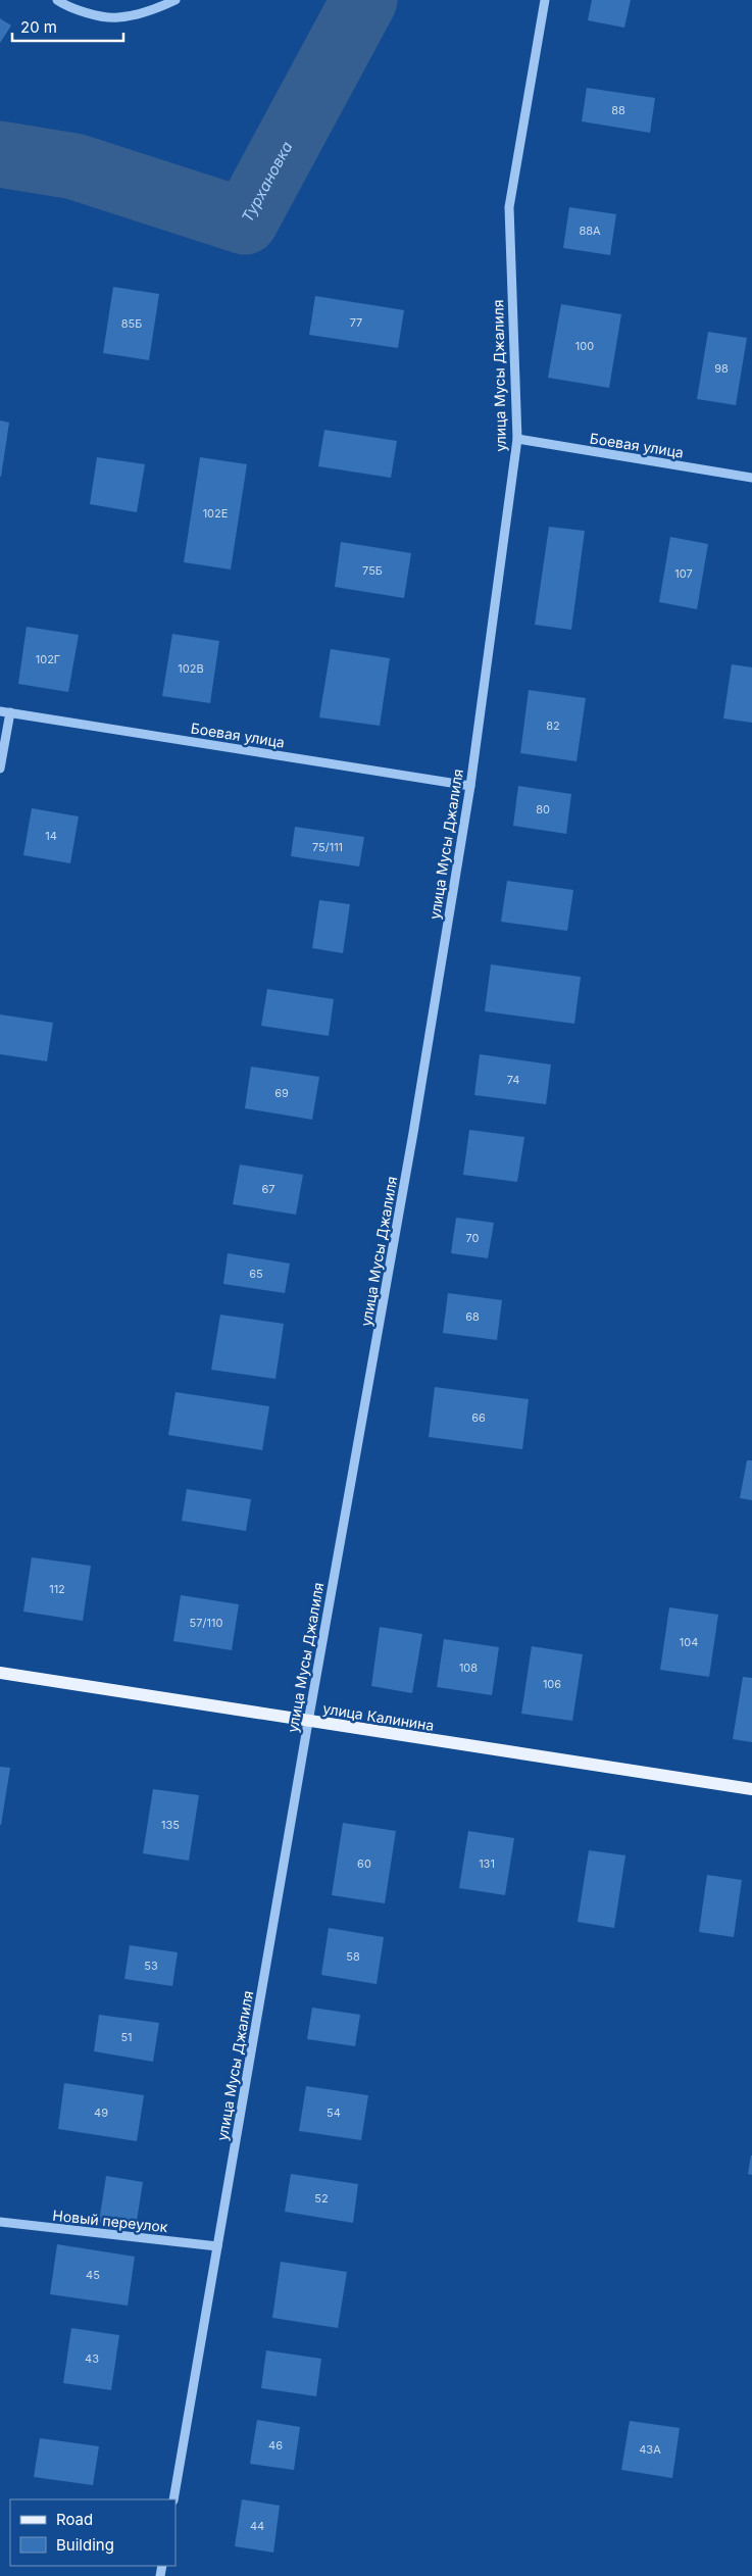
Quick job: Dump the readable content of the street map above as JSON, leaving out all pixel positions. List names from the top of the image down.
{
  "streets": {
    "main road": ["улица Калинина"],
    "street": ["улица Мусы Джалиля", "Боевая улица", "Новый переулок"]
  },
  "crossings": [
    ["улица Мусы Джалиля", "Боевая улица"],
    ["улица Мусы Джалиля", "улица Калинина"],
    ["улица Мусы Джалиля", "Новый переулок"]
  ],
  "water": ["Турхановка"],
  "house_numbers": [
    "88",
    "88А",
    "77",
    "85Б",
    "100",
    "98",
    "102Е",
    "75Б",
    "107",
    "102Г",
    "102В",
    "82",
    "80",
    "14",
    "75/111",
    "74",
    "69",
    "67",
    "70",
    "65",
    "68",
    "66",
    "112",
    "57/110",
    "104",
    "108",
    "106",
    "135",
    "60",
    "131",
    "58",
    "53",
    "51",
    "49",
    "54",
    "52",
    "45",
    "43",
    "46",
    "43А",
    "44"
  ],
  "legend": ["Road", "Building"],
  "scale_bar": "20 m"
}
